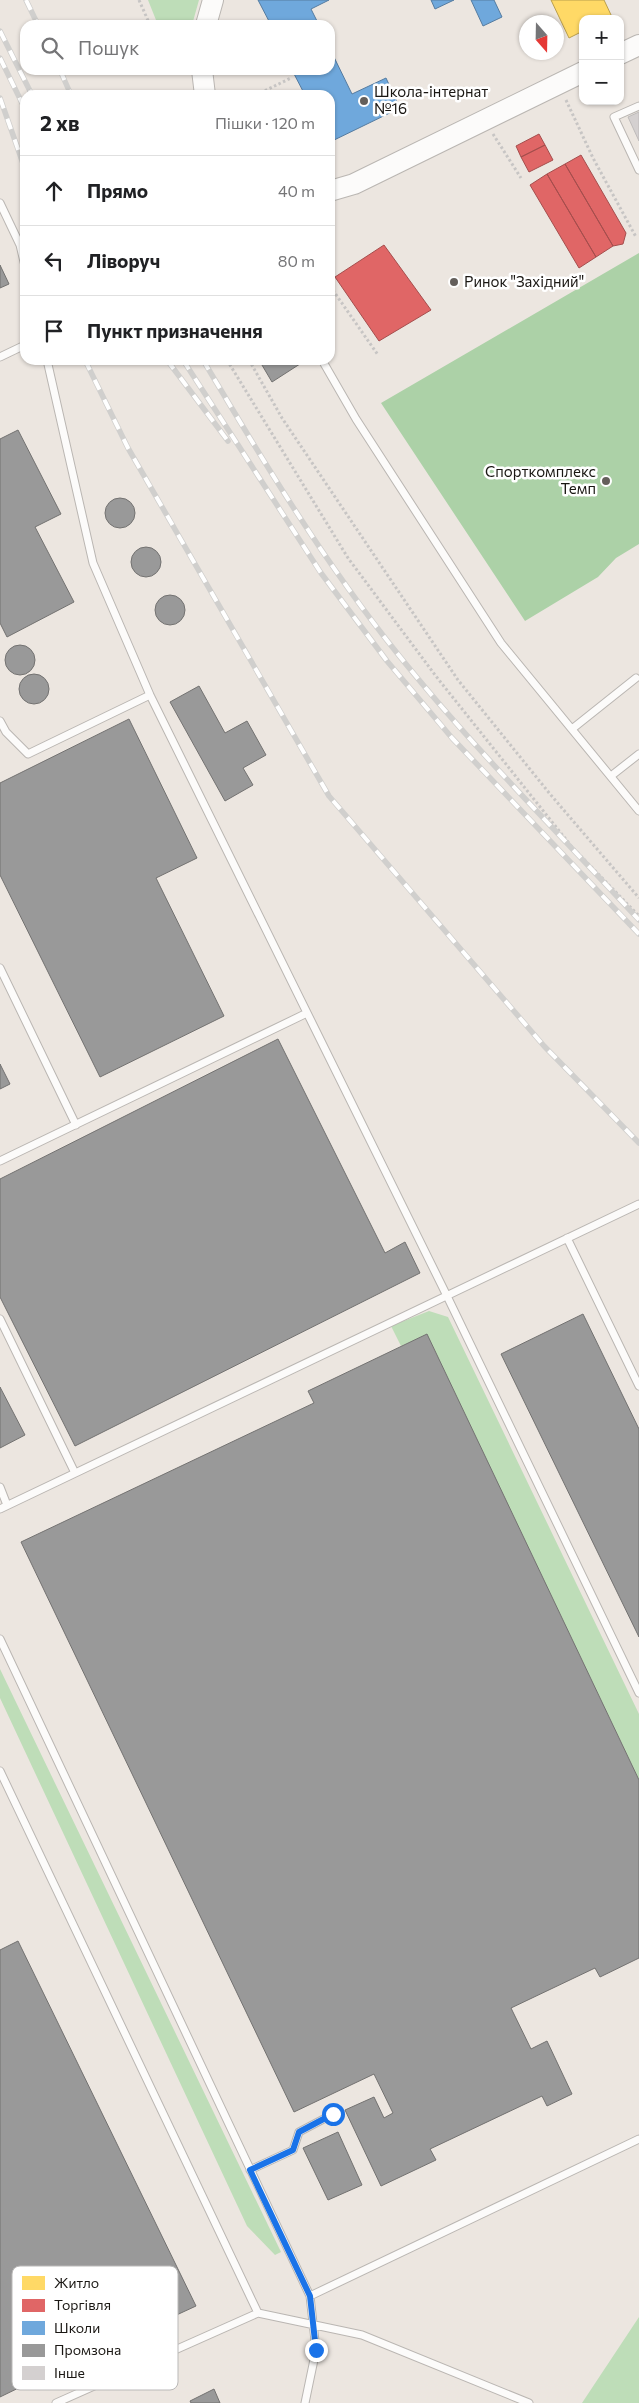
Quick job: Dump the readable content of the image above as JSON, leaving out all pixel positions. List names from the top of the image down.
{
  "places": ["Школа-інтернат №16", "Ринок \"Західний\"", "Спорткомплекс Темп"],
  "legend": [
    "Житло",
    "Торгівля",
    "Школи",
    "Промзона",
    "Інше"
  ],
  "north": "bottom",
  "page": {
    "map_buttons": ["+", "−"],
    "search": "Пошук",
    "heading": ["2 хв", "Пішки · 120 m"],
    "list": [
      ["Прямо", "40 m"],
      ["Ліворуч", "80 m"],
      "Пункт призначення"
    ]
  }
}
